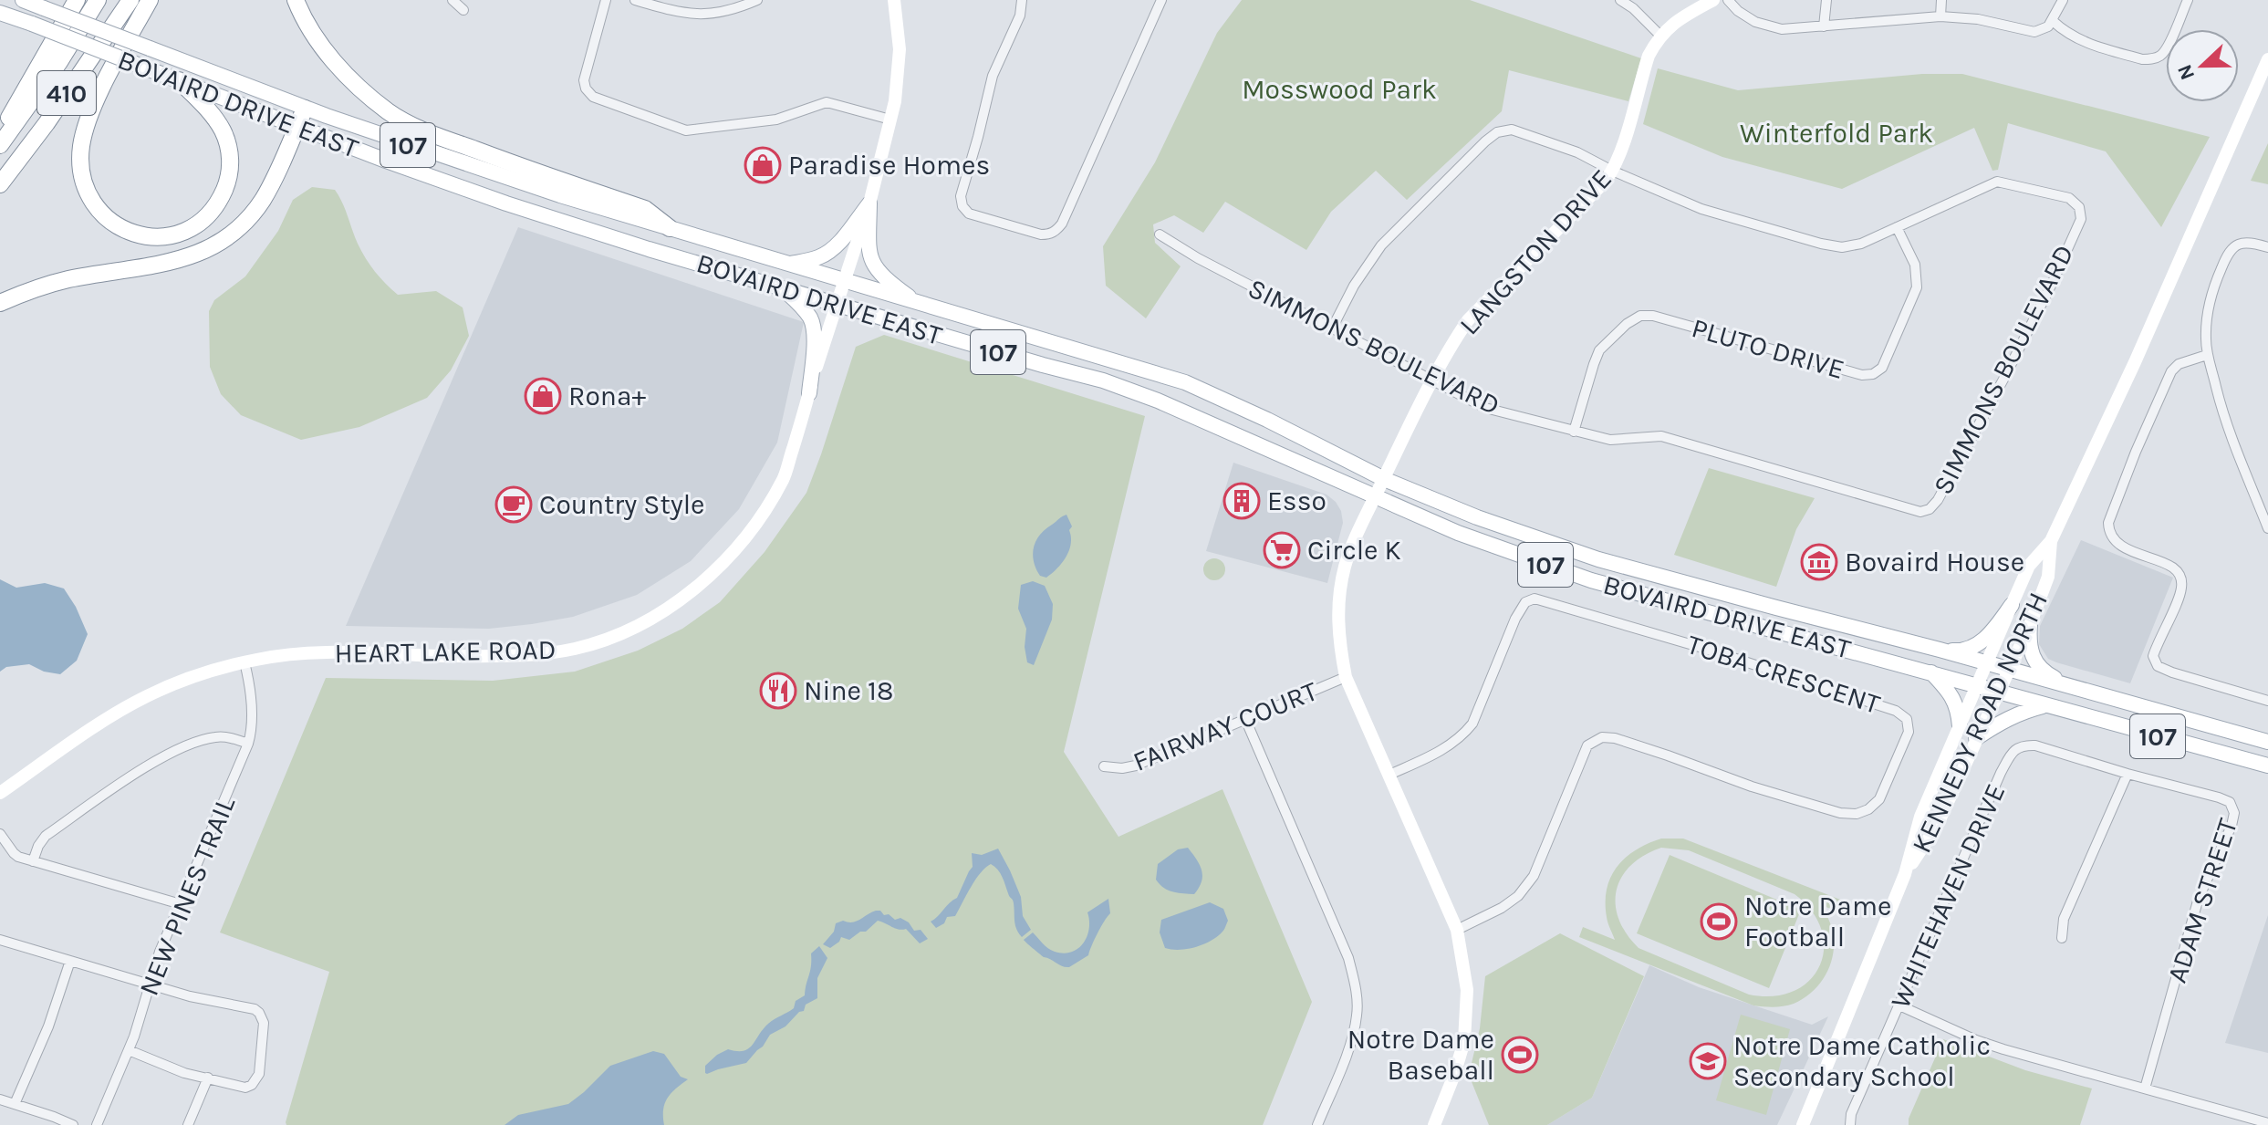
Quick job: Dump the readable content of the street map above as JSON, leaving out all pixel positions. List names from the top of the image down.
{
  "streets": {
    "highway": ["410"],
    "main road": ["BOVAIRD DRIVE EAST", "107"],
    "street": [
      "LANGSTON DRIVE",
      "SIMMONS BOULEVARD",
      "PLUTO DRIVE",
      "HEART LAKE ROAD",
      "TOBA CRESCENT",
      "KENNEDY ROAD NORTH",
      "FAIRWAY COURT",
      "NEW PINES TRAIL",
      "WHITEHAVEN DRIVE",
      "ADAM STREET"
    ]
  },
  "crossings": [
    ["BOVAIRD DRIVE EAST", "LANGSTON DRIVE"],
    ["BOVAIRD DRIVE EAST", "HEART LAKE ROAD"],
    ["BOVAIRD DRIVE EAST", "KENNEDY ROAD NORTH"],
    ["LANGSTON DRIVE", "SIMMONS BOULEVARD"],
    ["LANGSTON DRIVE", "TOBA CRESCENT"],
    ["LANGSTON DRIVE", "FAIRWAY COURT"],
    ["SIMMONS BOULEVARD", "PLUTO DRIVE"],
    ["HEART LAKE ROAD", "NEW PINES TRAIL"],
    ["WHITEHAVEN DRIVE", "ADAM STREET"]
  ],
  "parks": ["Mosswood Park", "Winterfold Park"],
  "places": {
    "shop": ["Paradise Homes", "Rona+"],
    "building": ["Esso"],
    "cafe": ["Country Style"],
    "supermarket": ["Circle K"],
    "museum": ["Bovaird House"],
    "restaurant": ["Nine 18"],
    "sports": ["Notre Dame Football", "Notre Dame Baseball"],
    "school or university": ["Notre Dame Catholic Secondary School"]
  },
  "north": "left"
}
